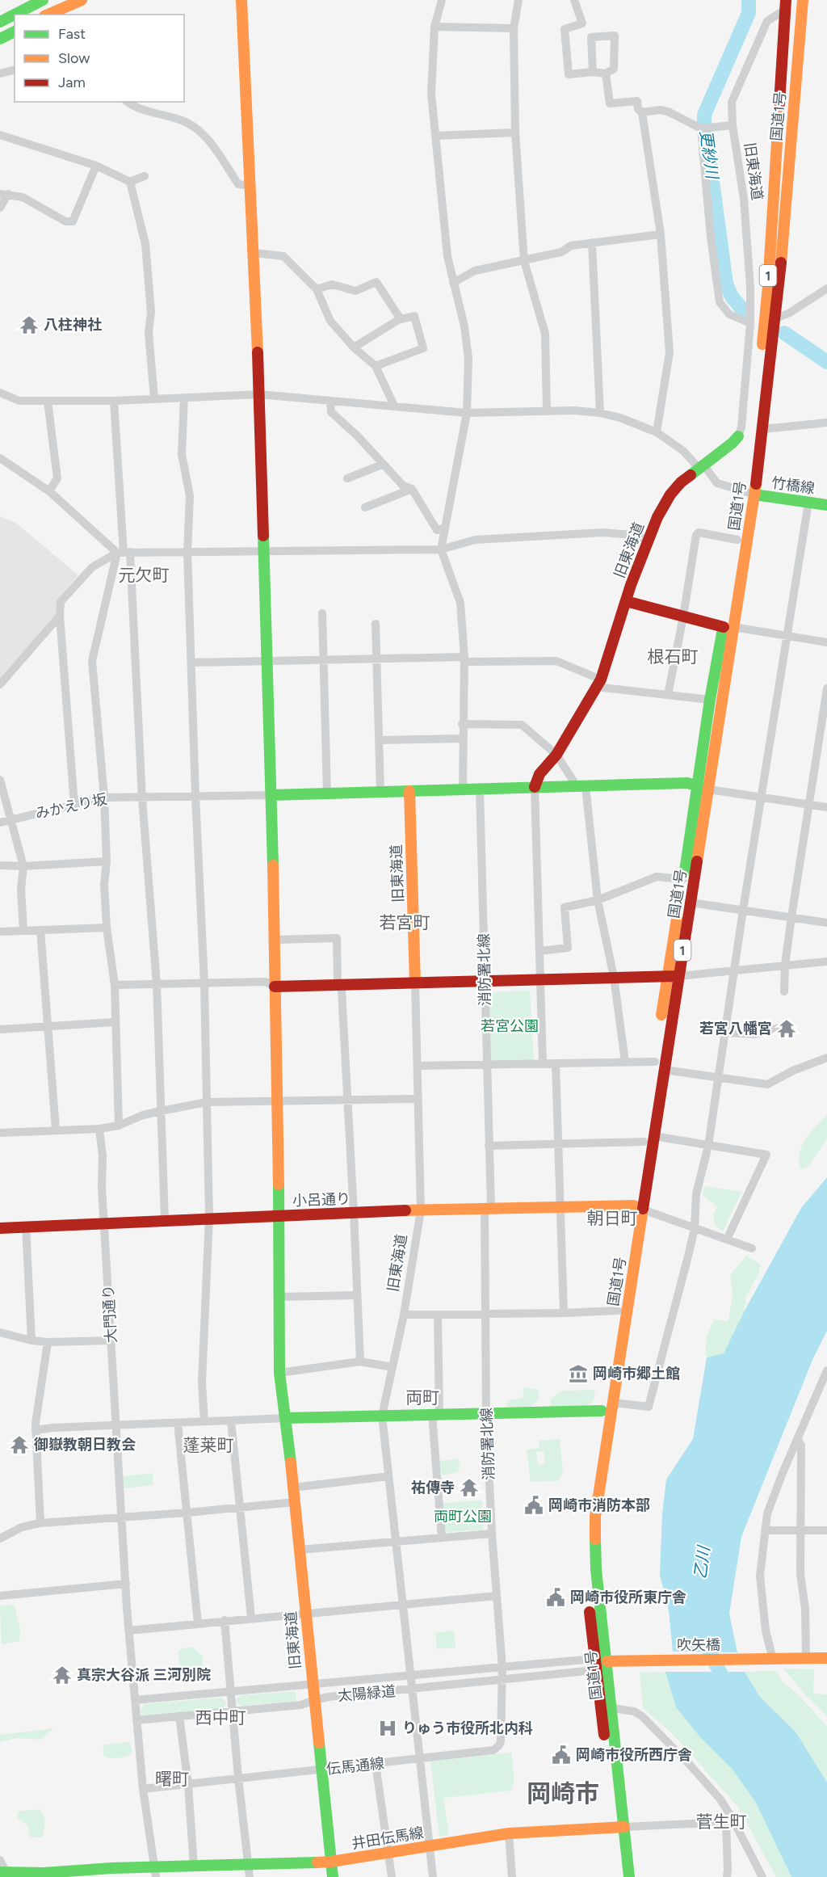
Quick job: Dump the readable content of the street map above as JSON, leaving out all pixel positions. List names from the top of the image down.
{
  "streets": {
    "main road": [
      "国道1号",
      "旧東海道",
      "1",
      "竹橋線",
      "小呂通り",
      "吹矢橋",
      "井田伝馬線"
    ],
    "street": [
      "みかえり坂",
      "消防署北線",
      "大門通り",
      "太陽緑道",
      "伝馬通線"
    ]
  },
  "crossings": [
    ["国道1号", "旧東海道"],
    ["国道1号", "竹橋線"],
    ["国道1号", "小呂通り"],
    ["国道1号", "吹矢橋"],
    ["国道1号", "太陽緑道"],
    ["国道1号", "井田伝馬線"],
    ["旧東海道", "みかえり坂"],
    ["旧東海道", "小呂通り"],
    ["旧東海道", "太陽緑道"],
    ["旧東海道", "伝馬通線"],
    ["旧東海道", "井田伝馬線"],
    ["消防署北線", "小呂通り"],
    ["消防署北線", "太陽緑道"],
    ["消防署北線", "伝馬通線"],
    ["小呂通り", "大門通り"],
    ["大門通り", "太陽緑道"],
    ["大門通り", "伝馬通線"],
    ["大門通り", "井田伝馬線"],
    ["吹矢橋", "太陽緑道"],
    ["太陽緑道", "伝馬通線"]
  ],
  "districts": [
    "元欠町",
    "根石町",
    "若宮町",
    "朝日町",
    "両町",
    "蓬莱町",
    "西中町",
    "曙町",
    "岡崎市",
    "菅生町"
  ],
  "water": ["更紗川", "乙川"],
  "parks": ["若宮公園", "両町公園"],
  "places": {
    "temple": [
      "八柱神社",
      "若宮八幡宮",
      "御嶽教朝日教会",
      "祐傳寺",
      "真宗大谷派 三河別院"
    ],
    "museum": ["岡崎市郷土館"],
    "public building": ["岡崎市消防本部", "岡崎市役所東庁舎", "岡崎市役所西庁舎"],
    "hospital": ["りゅう市役所北内科"]
  },
  "legend": ["Fast", "Slow", "Jam"]
}
